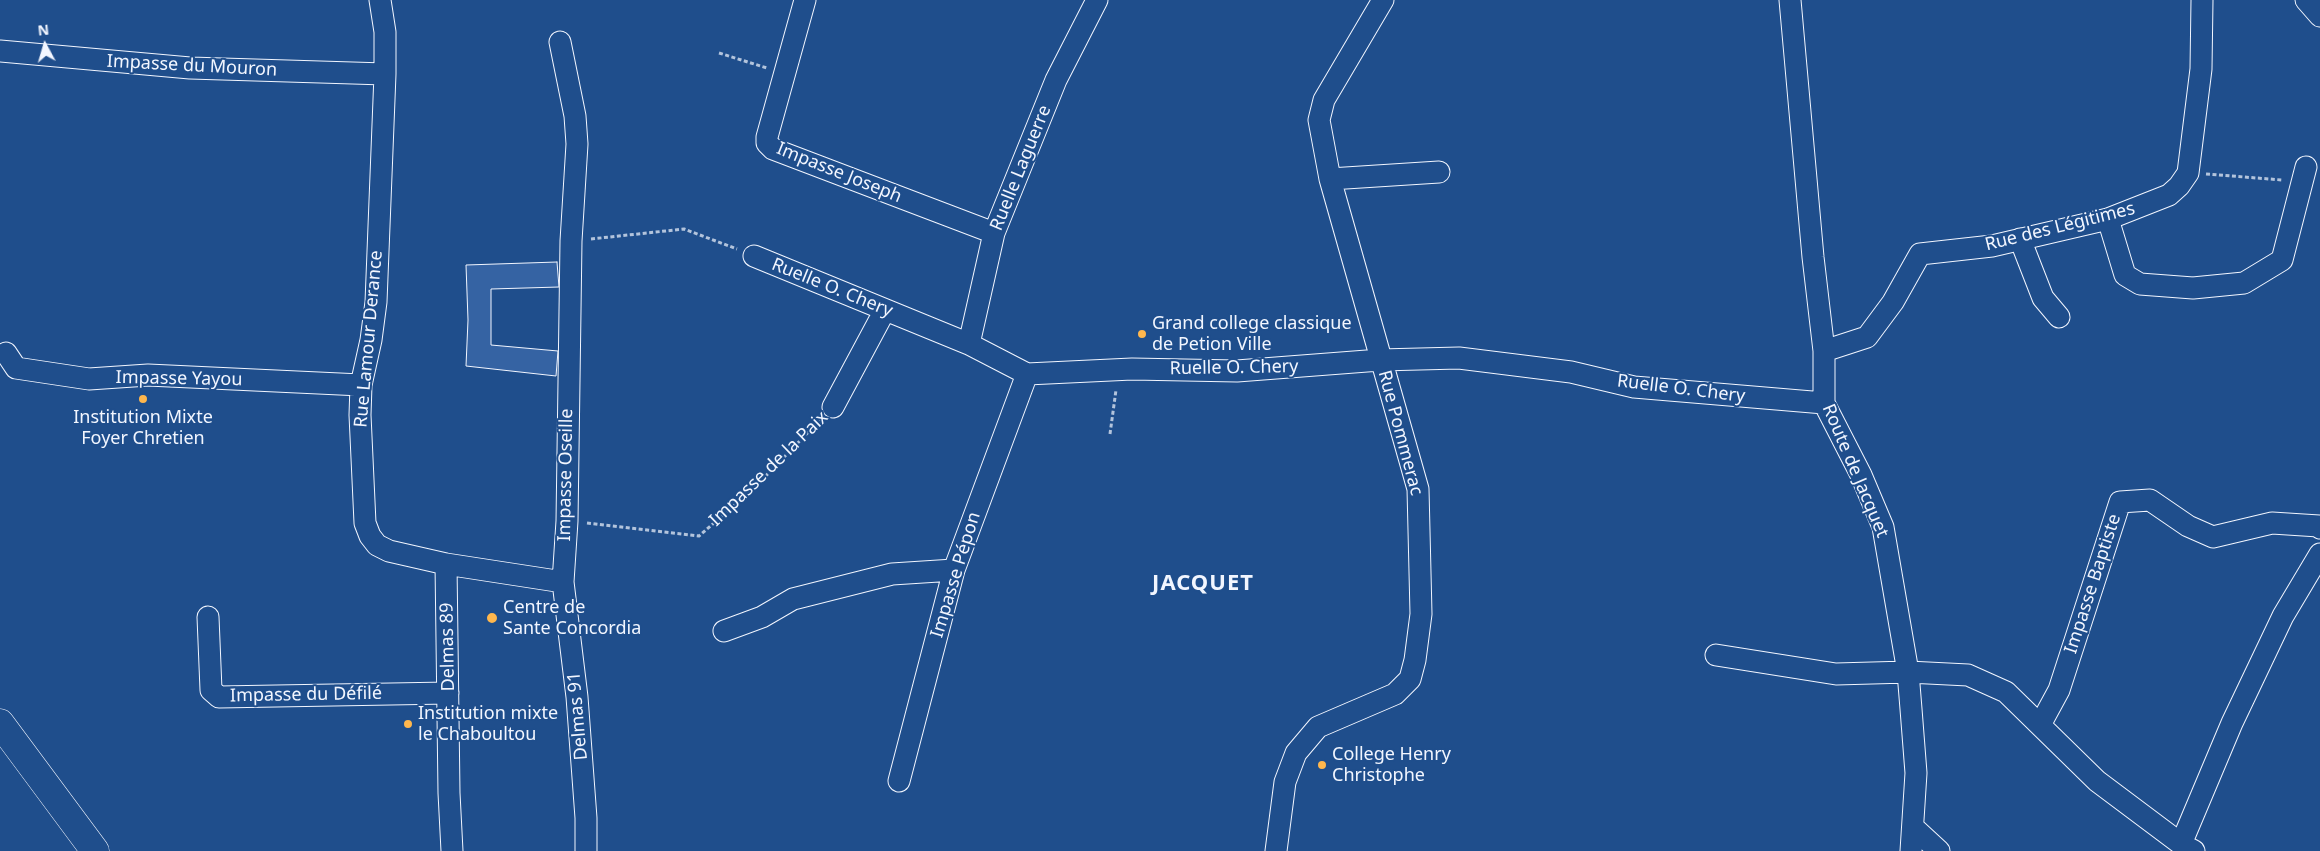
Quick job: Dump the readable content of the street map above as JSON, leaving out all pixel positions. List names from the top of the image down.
{
  "streets": {
    "street": [
      "Impasse du Mouron",
      "Ruelle Laguerre",
      "Impasse Joseph",
      "Rue des Légitimes",
      "Ruelle O. Chery",
      "Rue Lamour Derance",
      "Impasse Yayou",
      "Rue Pommerac",
      "Impasse de la Paix",
      "Route de Jacquet",
      "Impasse Oseille",
      "Impasse Pépon",
      "Impasse Baptiste",
      "Delmas 89",
      "Impasse du Défilé",
      "Delmas 91"
    ]
  },
  "crossings": [
    ["Impasse du Mouron", "Rue Lamour Derance"],
    ["Ruelle Laguerre", "Impasse Joseph"],
    ["Ruelle Laguerre", "Ruelle O. Chery"],
    ["Rue des Légitimes", "Route de Jacquet"],
    ["Ruelle O. Chery", "Rue Pommerac"],
    ["Ruelle O. Chery", "Impasse de la Paix"],
    ["Ruelle O. Chery", "Route de Jacquet"],
    ["Ruelle O. Chery", "Impasse Pépon"],
    ["Rue Lamour Derance", "Impasse Yayou"],
    ["Rue Lamour Derance", "Impasse Oseille"],
    ["Rue Lamour Derance", "Delmas 89"],
    ["Rue Lamour Derance", "Delmas 91"],
    ["Impasse de la Paix", "Impasse Oseille"],
    ["Impasse Oseille", "Delmas 91"],
    ["Delmas 89", "Impasse du Défilé"]
  ],
  "districts": ["JACQUET"],
  "places": [
    "Grand college classique de Petion Ville",
    "Institution Mixte Foyer Chretien",
    "Centre de Sante Concordia",
    "Institution mixte le Chaboultou",
    "College Henry Christophe"
  ],
  "north": "top"
}
